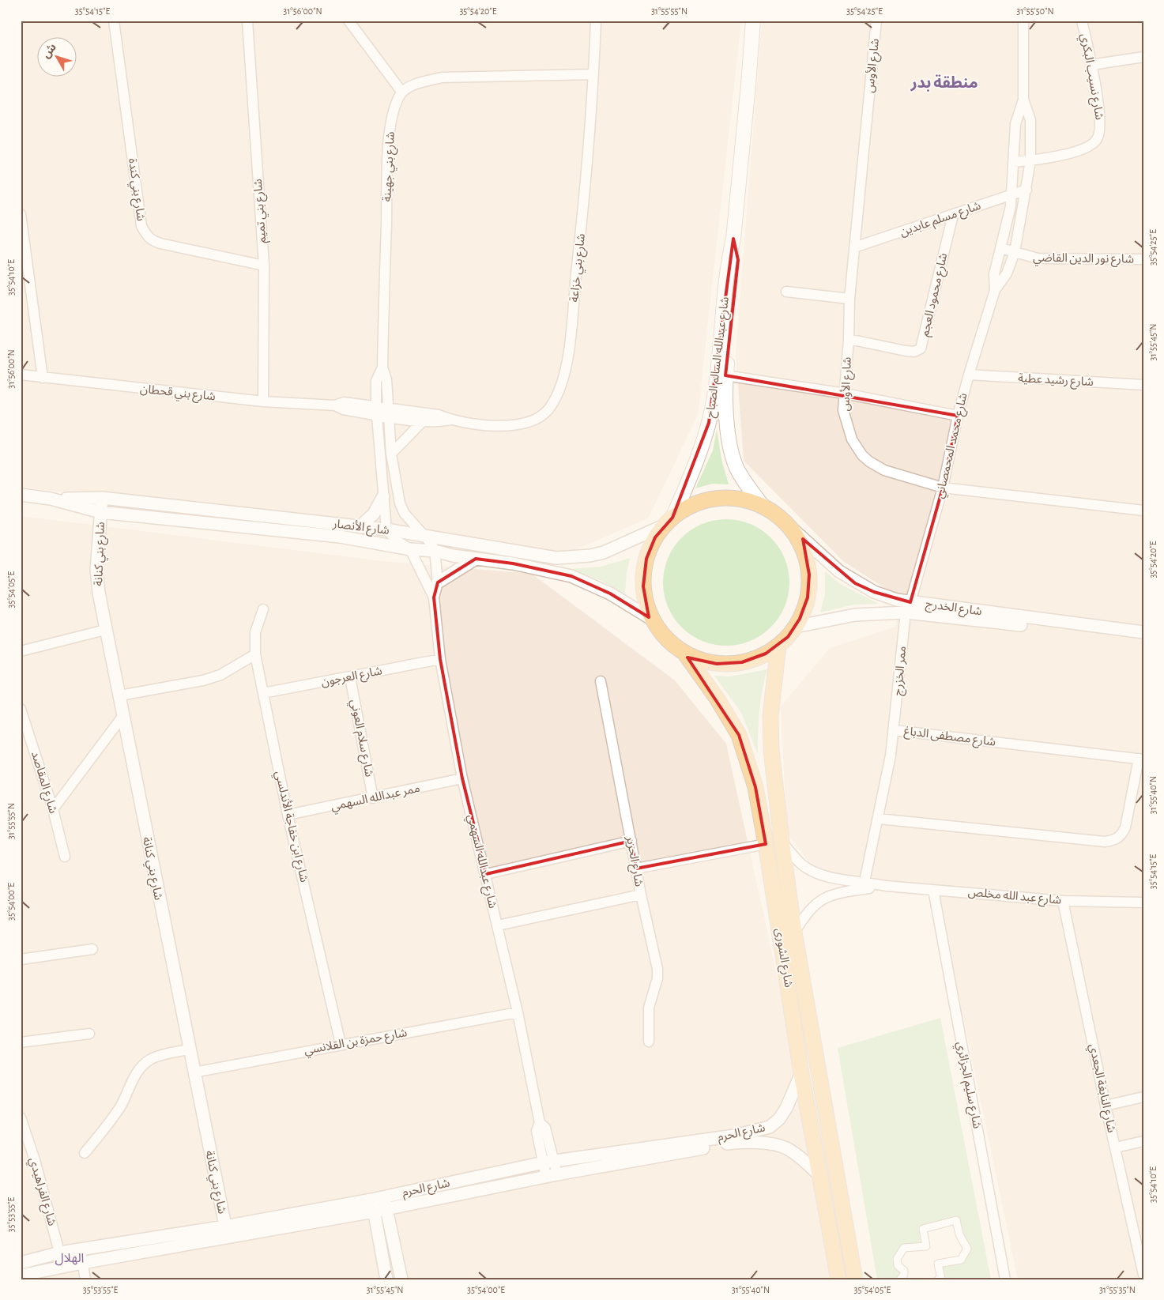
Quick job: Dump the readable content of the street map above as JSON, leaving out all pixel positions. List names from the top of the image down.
{
  "streets": {
    "main road": ["شارع عبدالله السالم الصباح", "شارع الشورى"],
    "street": [
      "شارع الأوس",
      "شارع نسيب البكري",
      "شارع بني جهينة",
      "شارع بني كندة",
      "شارع بني تميم",
      "شارع مسلم عابدين",
      "شارع نور الدين القاضي",
      "شارع بني خزاعة",
      "شارع محمود العجم",
      "شارع رشيد عطية",
      "شارع بني قحطان",
      "شارع محمد المحمصاني",
      "شارع الأنصار",
      "شارع بني كنانة",
      "شارع الخدرج",
      "ممر الخزرج",
      "شارع العرجون",
      "شارع مصطفى الدباغ",
      "شارع سلام العوني",
      "شارع المقاصد",
      "ممر عبدالله السهمي",
      "شارع ابن خفاجة الأندلسي",
      "شارع عبدالله السهمي",
      "شارع الحرير",
      "شارع عبد الله مخلص",
      "شارع حمزة بن القلانسي",
      "شارع سليم الجزائري",
      "شارع النابغة الجعدي",
      "شارع الحرم",
      "شارع الفراهيدي"
    ]
  },
  "crossings": [
    ["شارع الأوس", "شارع مسلم عابدين"],
    ["شارع الأوس", "شارع محمود العجم"],
    ["شارع الأوس", "شارع محمد المحمصاني"],
    ["شارع نسيب البكري", "شارع محمد المحمصاني"],
    ["شارع بني جهينة", "شارع بني خزاعة"],
    ["شارع بني جهينة", "شارع بني قحطان"],
    ["شارع بني جهينة", "شارع الأنصار"],
    ["شارع بني جهينة", "شارع عبدالله السهمي"],
    ["شارع بني كندة", "شارع بني تميم"],
    ["شارع بني تميم", "شارع بني قحطان"],
    ["شارع مسلم عابدين", "شارع محمود العجم"],
    ["شارع مسلم عابدين", "شارع محمد المحمصاني"],
    ["شارع نور الدين القاضي", "شارع محمد المحمصاني"],
    ["شارع بني خزاعة", "شارع بني قحطان"],
    ["شارع عبدالله السالم الصباح", "شارع الأنصار"],
    ["شارع رشيد عطية", "شارع محمد المحمصاني"],
    ["شارع محمد المحمصاني", "شارع الخدرج"],
    ["شارع محمد المحمصاني", "ممر الخزرج"],
    ["شارع الأنصار", "شارع بني كنانة"],
    ["شارع الأنصار", "شارع عبدالله السهمي"],
    ["شارع بني كنانة", "شارع حمزة بن القلانسي"],
    ["شارع بني كنانة", "شارع الحرم"],
    ["شارع الخدرج", "ممر الخزرج"],
    ["ممر الخزرج", "شارع مصطفى الدباغ"],
    ["شارع العرجون", "شارع سلام العوني"],
    ["شارع العرجون", "شارع ابن خفاجة الأندلسي"],
    ["شارع العرجون", "شارع عبدالله السهمي"],
    ["شارع مصطفى الدباغ", "شارع عبد الله مخلص"],
    ["شارع سلام العوني", "ممر عبدالله السهمي"],
    ["ممر عبدالله السهمي", "شارع ابن خفاجة الأندلسي"],
    ["ممر عبدالله السهمي", "شارع عبدالله السهمي"],
    ["شارع ابن خفاجة الأندلسي", "شارع حمزة بن القلانسي"],
    ["شارع عبدالله السهمي", "شارع حمزة بن القلانسي"],
    ["شارع عبدالله السهمي", "شارع الحرم"],
    ["شارع عبد الله مخلص", "شارع الشورى"],
    ["شارع عبد الله مخلص", "شارع سليم الجزائري"],
    ["شارع عبد الله مخلص", "شارع النابغة الجعدي"],
    ["شارع الشورى", "شارع الحرم"],
    ["شارع الحرم", "شارع الفراهيدي"]
  ],
  "districts": ["منطقة بدر", "الهلال"],
  "north": "top left",
  "coordinates": [
    "35°54'15\"E",
    "31°56'00\"N",
    "35°54'20\"E",
    "31°55'55\"N",
    "35°54'25\"E",
    "31°55'50\"N",
    "35°54'10\"E",
    "31°55'45\"N",
    "35°54'05\"E",
    "31°55'40\"N",
    "35°54'00\"E",
    "35°53'55\"E",
    "31°55'35\"N"
  ]
}
